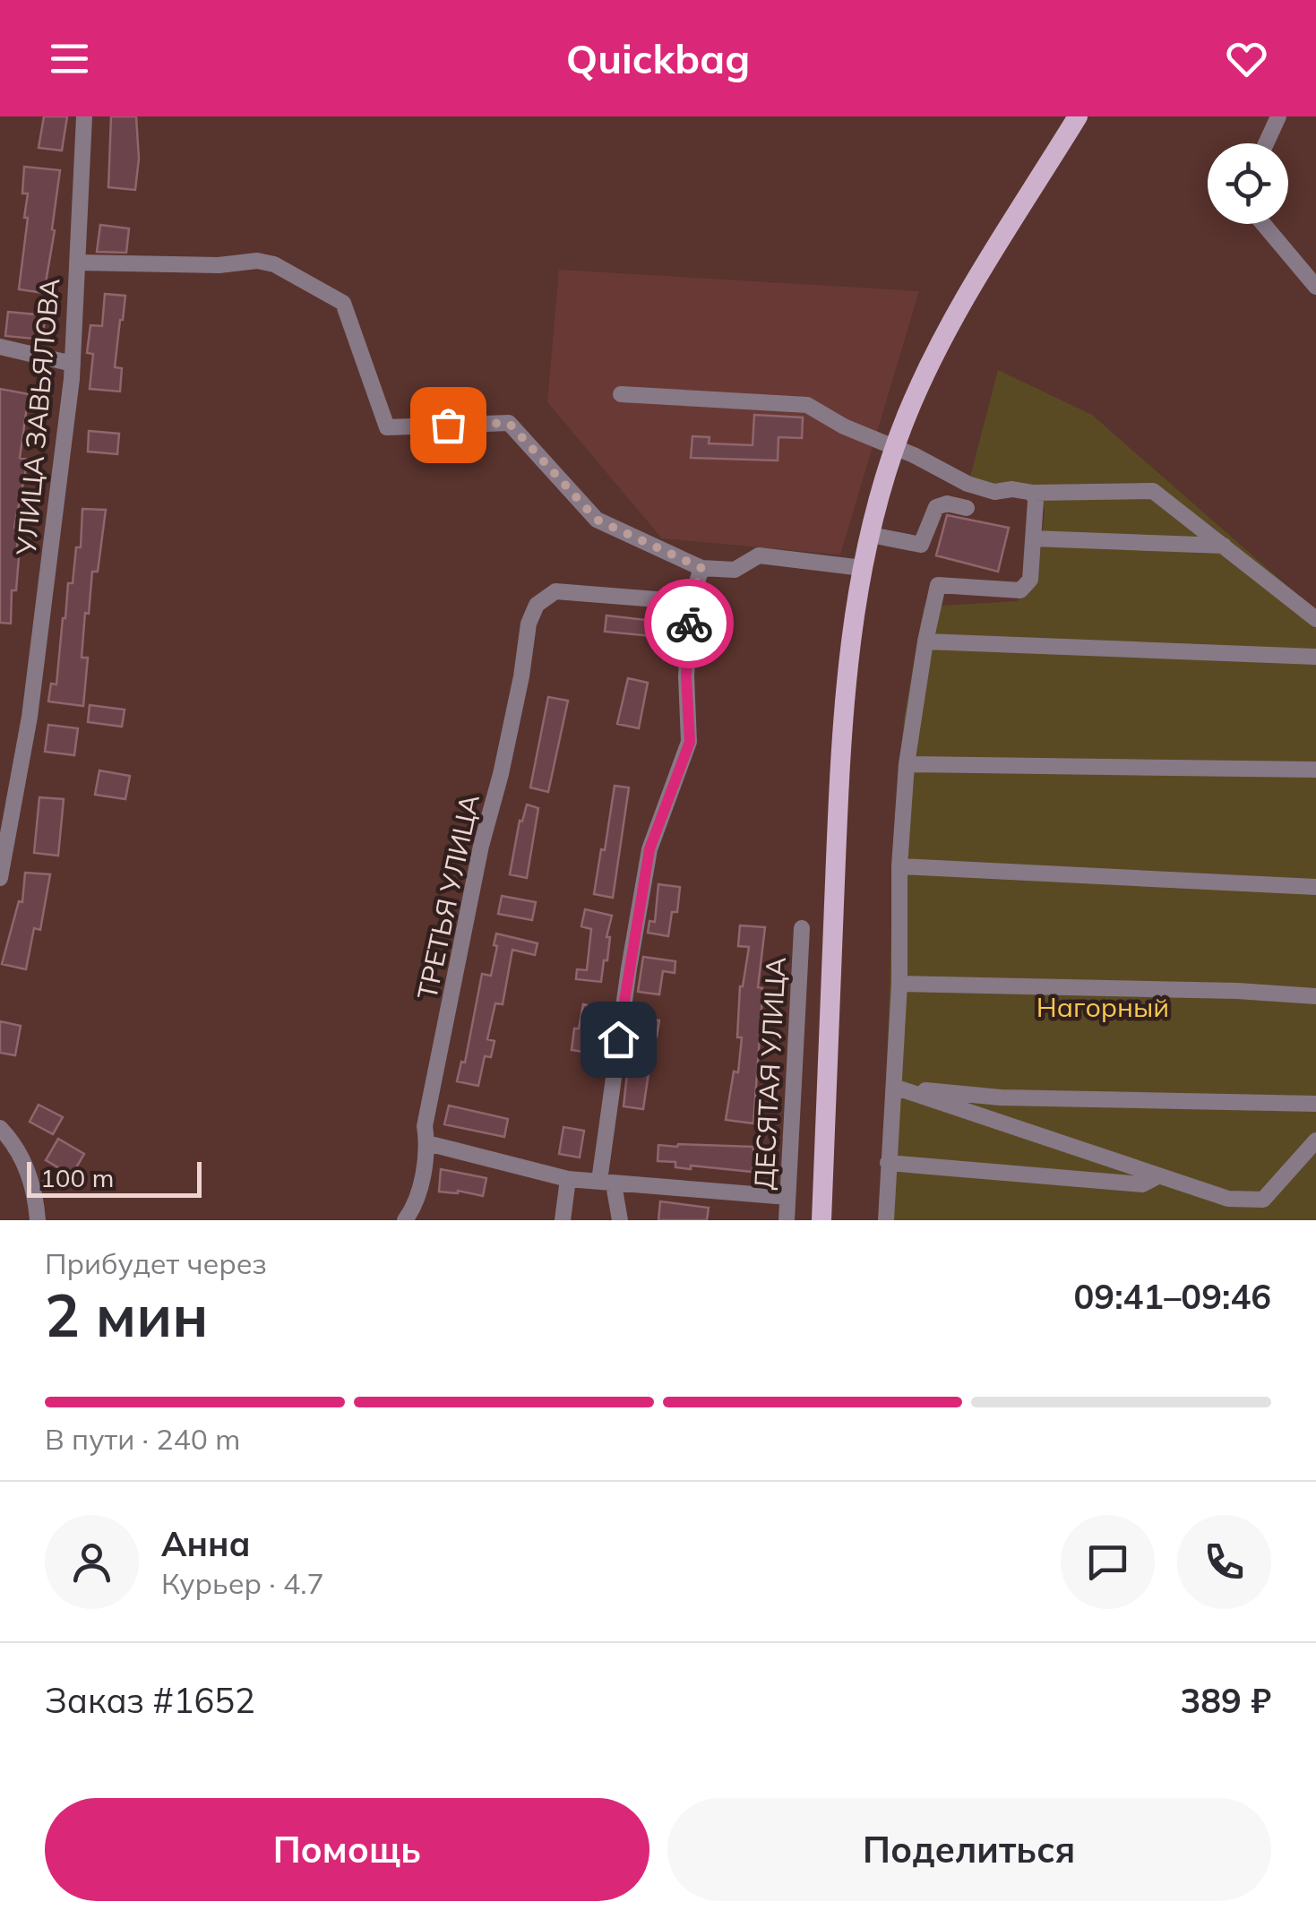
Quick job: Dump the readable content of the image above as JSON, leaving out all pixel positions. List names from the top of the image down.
{
  "streets": {
    "street": ["УЛИЦА ЗАВЬЯЛОВА", "ТРЕТЬЯ УЛИЦА", "ДЕСЯТАЯ УЛИЦА"]
  },
  "parks": ["Нагорный"],
  "scale_bar": "100 m",
  "page": {
    "header": "Quickbag",
    "scale": "100 m",
    "heading": ["2 мин", "Прибудет через", "09:41–09:46"],
    "panel": [
      "Анна",
      "Курьер · 4.7",
      "Заказ #1652",
      "389 ₽"
    ],
    "bar": "В пути · 240 m",
    "buttons": ["Помощь", "Поделиться"]
  }
}
